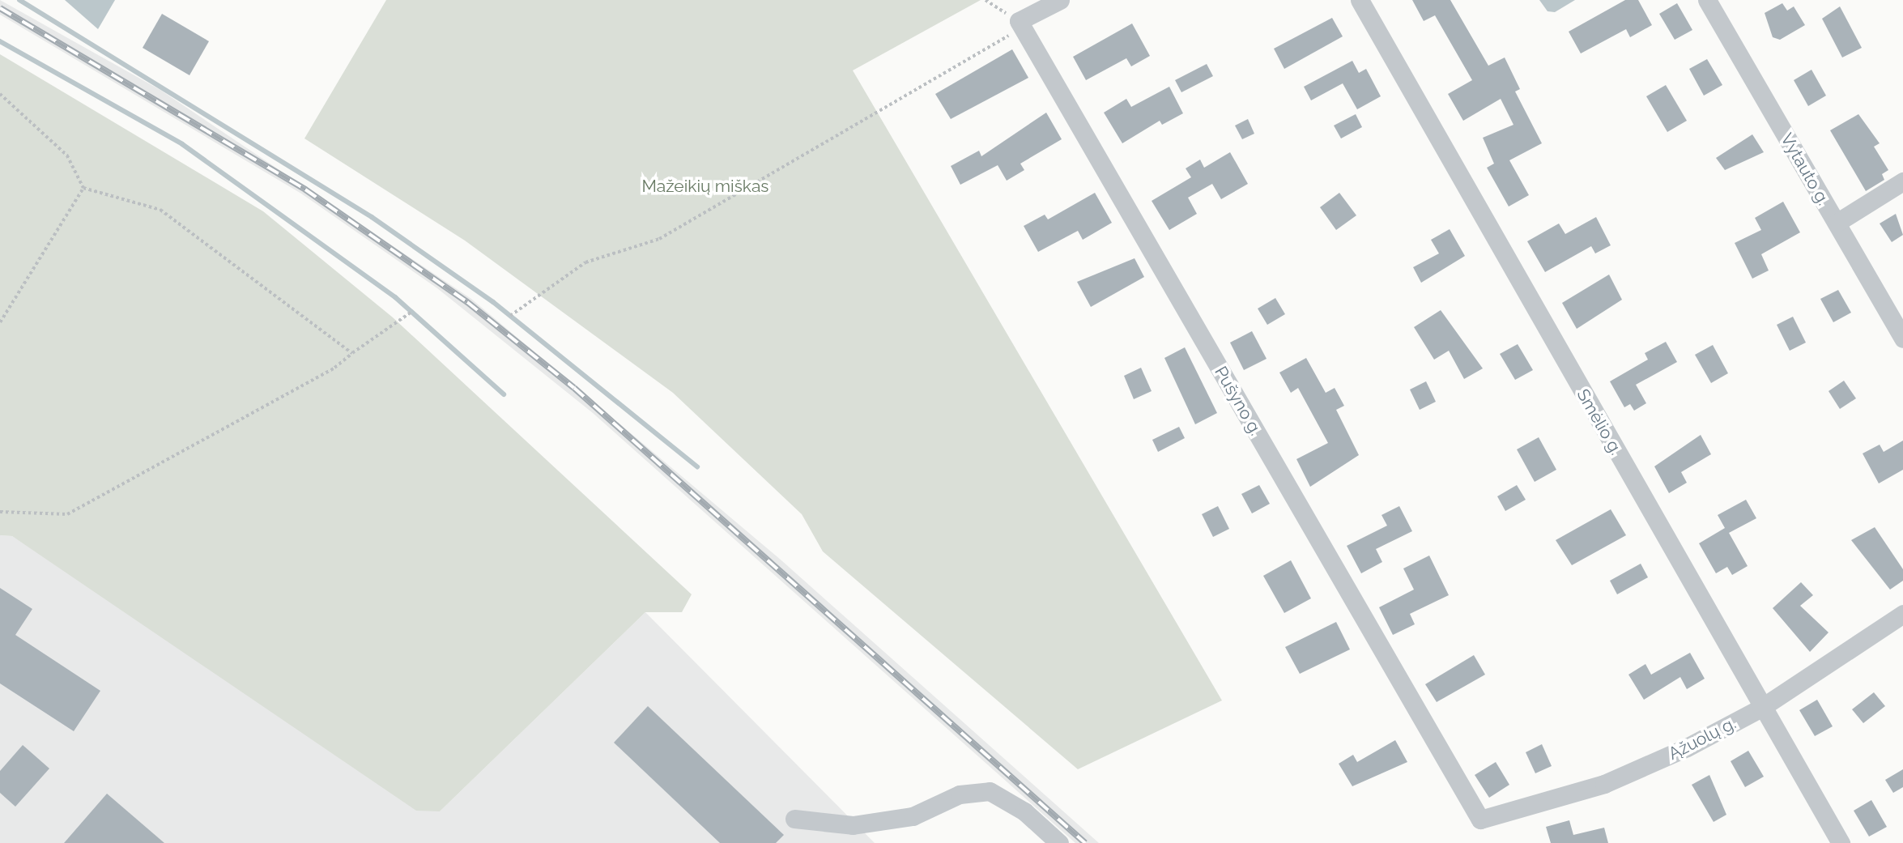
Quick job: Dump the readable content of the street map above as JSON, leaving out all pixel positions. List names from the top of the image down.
{
  "streets": {
    "street": [
      "Vytauto g.",
      "Pušyno g.",
      "Smėlio g.",
      "Ąžuolų g."
    ]
  },
  "crossings": [
    ["Pušyno g.", "Ąžuolų g."],
    ["Smėlio g.", "Ąžuolų g."]
  ],
  "parks": ["Mažeikių miškas"]
}
